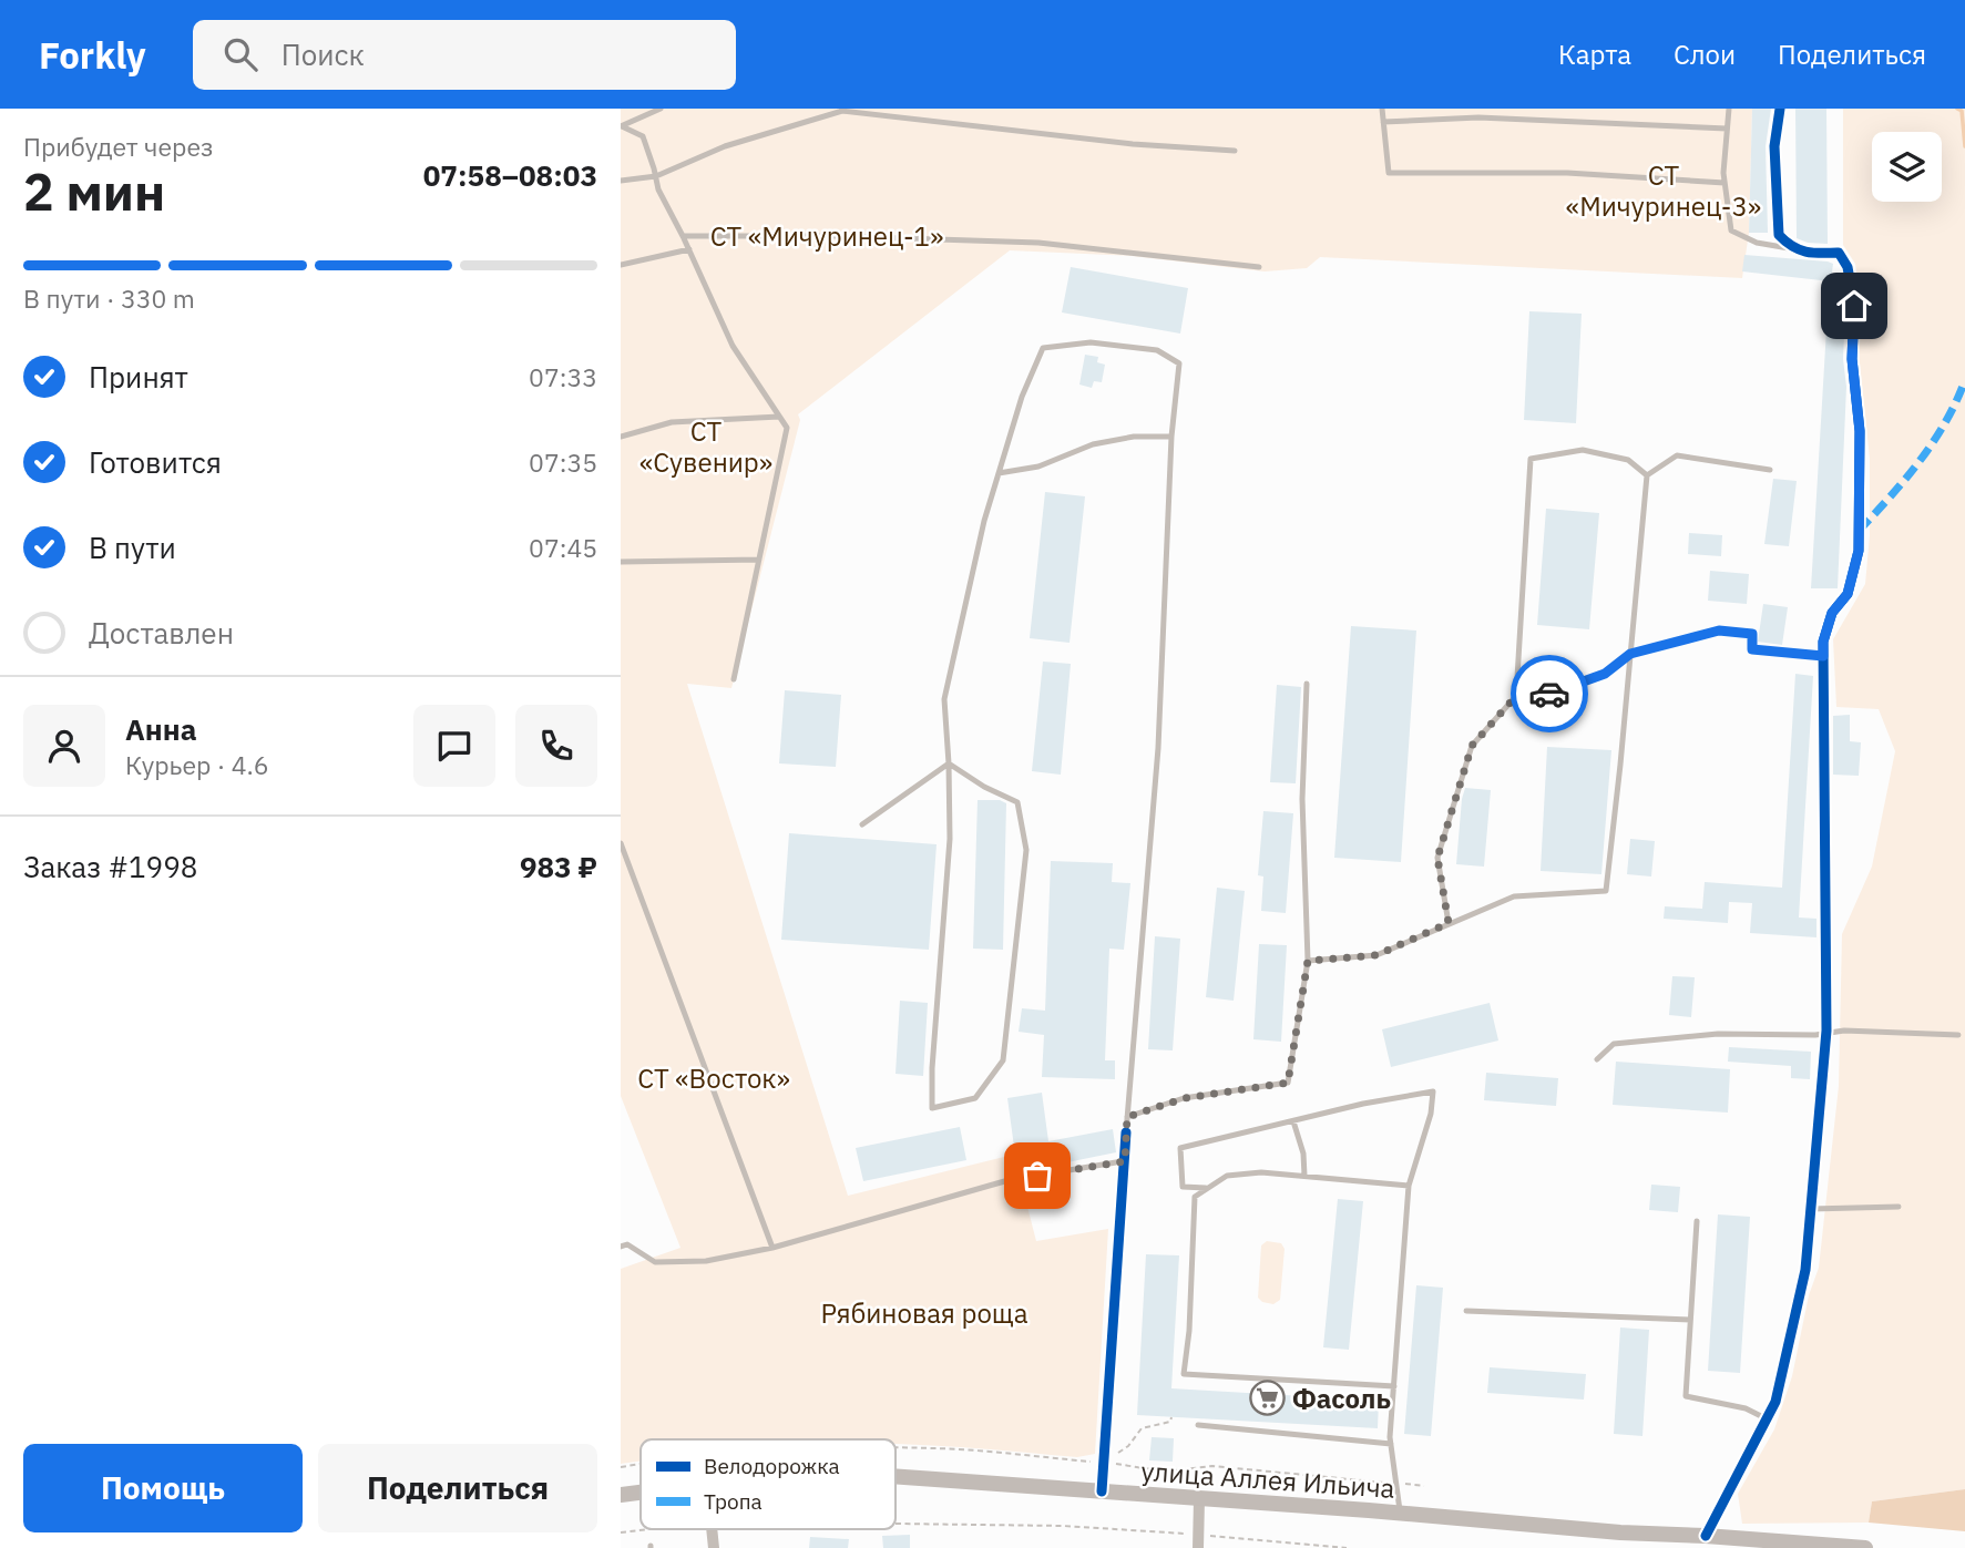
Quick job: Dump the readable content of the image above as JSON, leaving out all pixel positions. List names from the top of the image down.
{
  "streets": {
    "main road": ["улица Аллея Ильича"]
  },
  "parks": [
    "СТ «Мичуринец-3»",
    "СТ «Мичуринец-1»",
    "СТ «Сувенир»",
    "СТ «Восток»",
    "Рябиновая роща"
  ],
  "places": {
    "supermarket": ["Фасоль"]
  },
  "legend": ["Велодорожка", "Тропа"],
  "page": {
    "header": "Forkly",
    "search": "Поиск",
    "nav": ["Карта", "Слои", "Поделиться"],
    "heading": ["2 мин", "Прибудет через", "07:58–08:03"],
    "panel": [
      "Анна",
      "Курьер · 4.6",
      "Заказ #1998",
      "983 ₽"
    ],
    "bar": "В пути · 330 m",
    "list": [
      ["Принят", "07:33"],
      ["Готовится", "07:35"],
      ["В пути", "07:45"],
      "Доставлен"
    ],
    "buttons": ["Помощь", "Поделиться"]
  }
}
